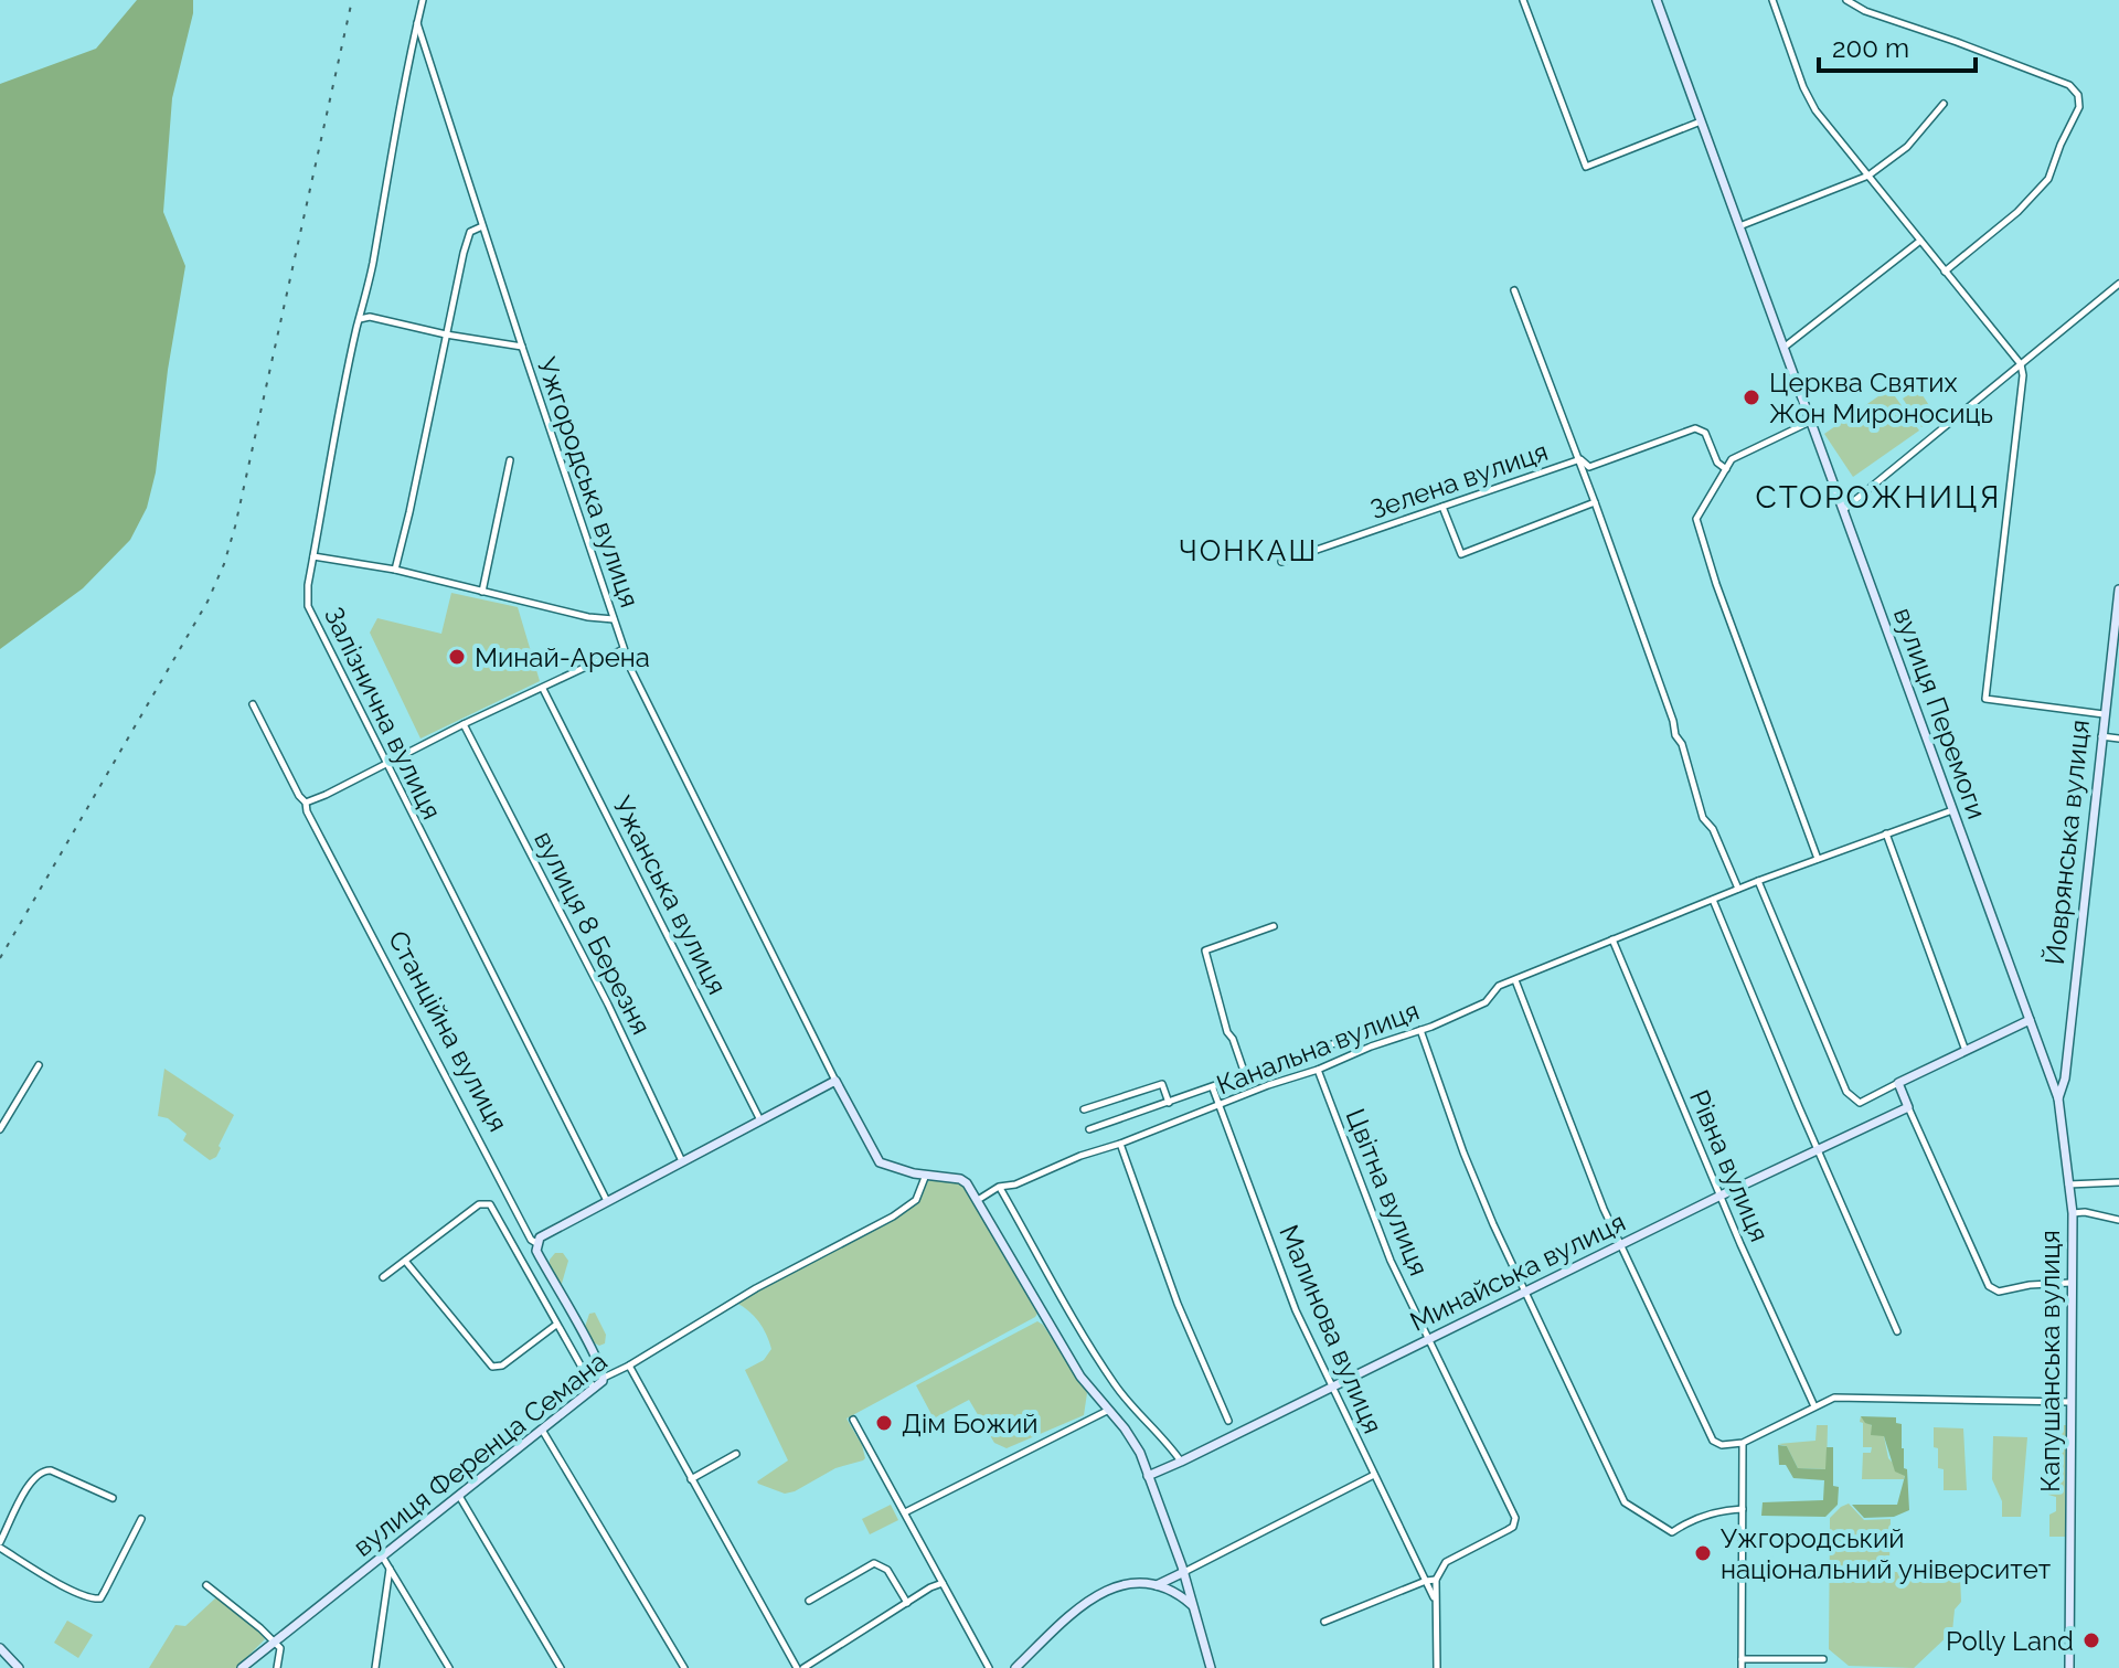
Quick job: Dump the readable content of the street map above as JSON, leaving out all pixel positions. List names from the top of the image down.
{
  "streets": {
    "street": [
      "Зелена вулиця",
      "Ужгородська вулиця",
      "Залізнична вулиця",
      "вулиця Перемоги",
      "Йоврянська вулиця",
      "Ужанська вулиця",
      "вулиця 8 Березня",
      "Станційна вулиця",
      "Канальна вулиця",
      "Рівна вулиця",
      "Цвітна вулиця",
      "Минайська вулиця",
      "Малинова вулиця",
      "Капушанська вулиця",
      "вулиця Ференца Семана"
    ]
  },
  "crossings": [
    ["Ужгородська вулиця", "Залізнична вулиця"],
    ["вулиця Перемоги", "Йоврянська вулиця"],
    ["вулиця Перемоги", "Канальна вулиця"],
    ["вулиця Перемоги", "Капушанська вулиця"],
    ["Станційна вулиця", "вулиця Ференца Семана"],
    ["Канальна вулиця", "Рівна вулиця"],
    ["Канальна вулиця", "Цвітна вулиця"],
    ["Канальна вулиця", "Малинова вулиця"],
    ["Рівна вулиця", "Минайська вулиця"],
    ["Цвітна вулиця", "Минайська вулиця"],
    ["Минайська вулиця", "Малинова вулиця"]
  ],
  "districts": ["СТОРОЖНИЦЯ", "ЧОНКАШ"],
  "places": [
    "Церква Святих Жон Мироносиць",
    "Минай-Арена",
    "Дім Божий",
    "Ужгородський національний університет",
    "Polly Land"
  ],
  "scale_bar": "200 m"
}
